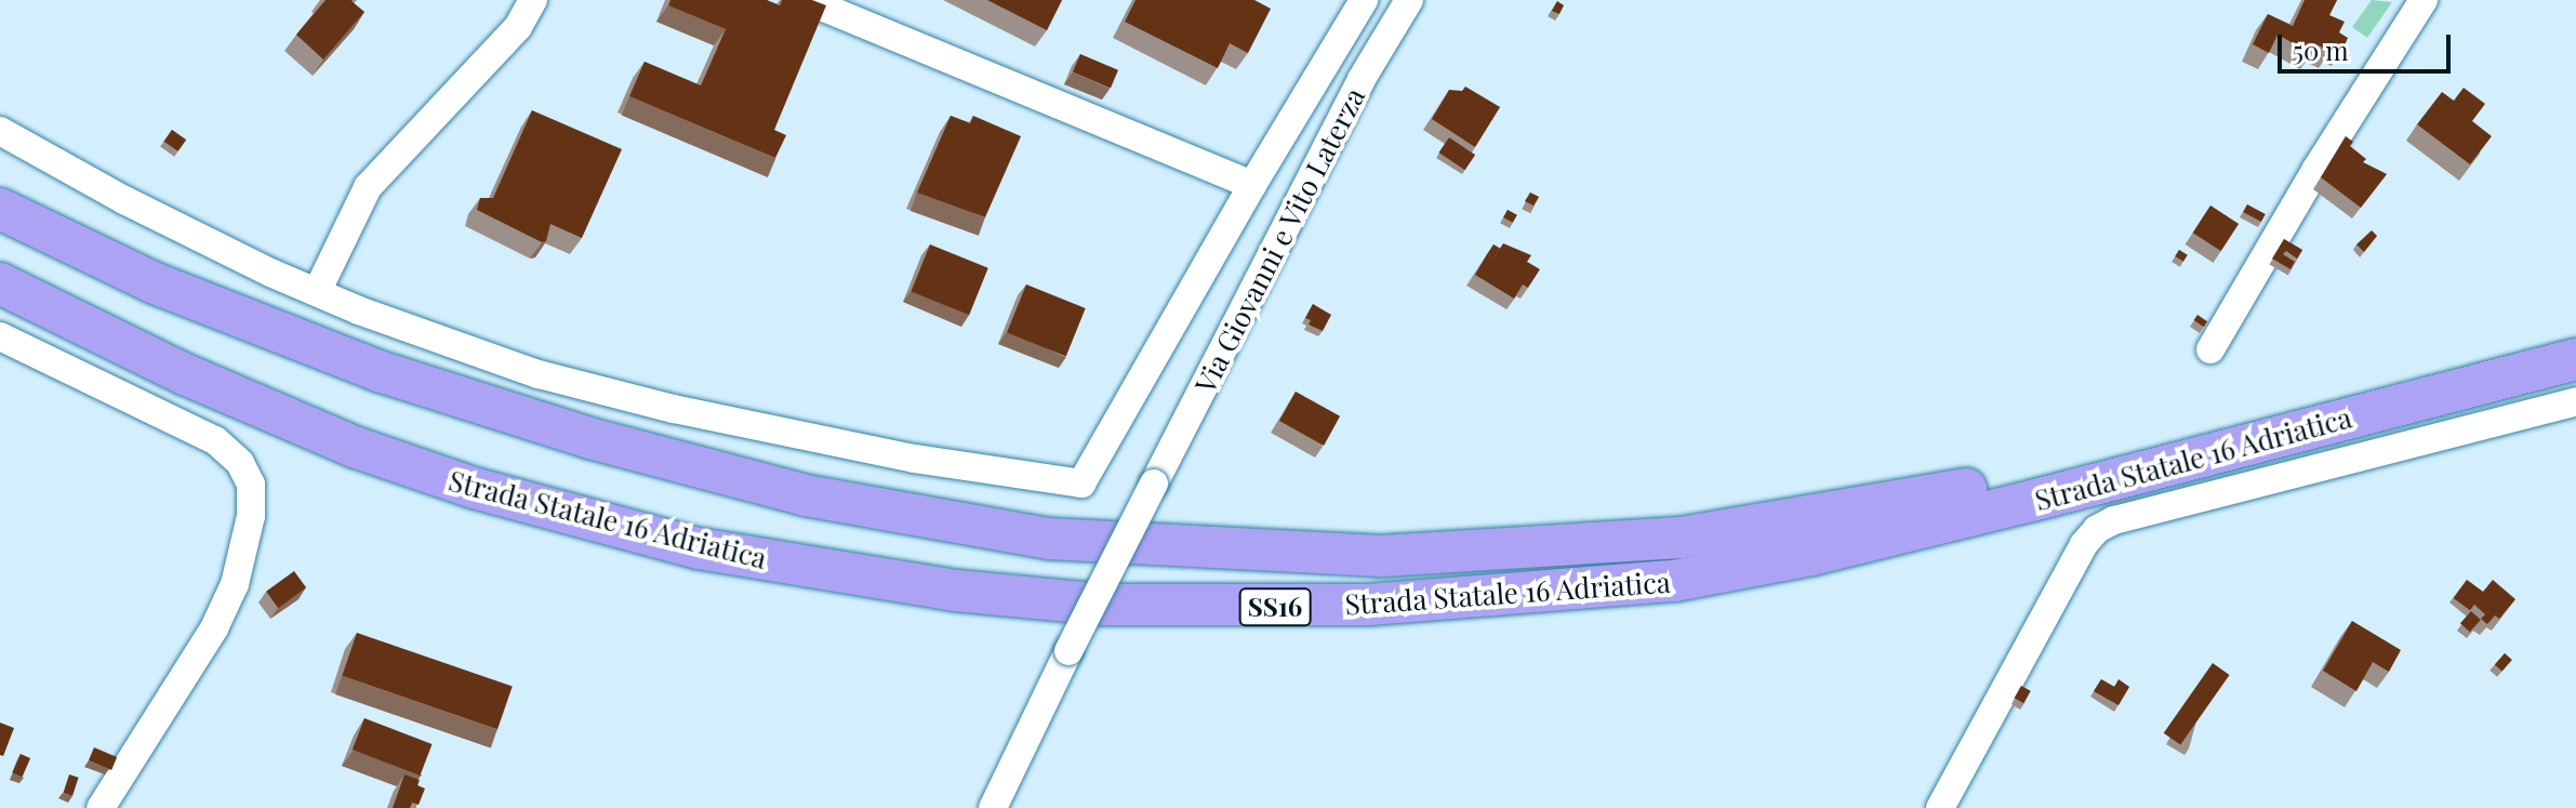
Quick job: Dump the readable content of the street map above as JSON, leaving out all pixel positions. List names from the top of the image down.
{
  "streets": {
    "highway": ["Strada Statale 16 Adriatica", "SS16"],
    "street": ["Via Giovanni e Vito Laterza"]
  },
  "scale_bar": "50 m"
}
